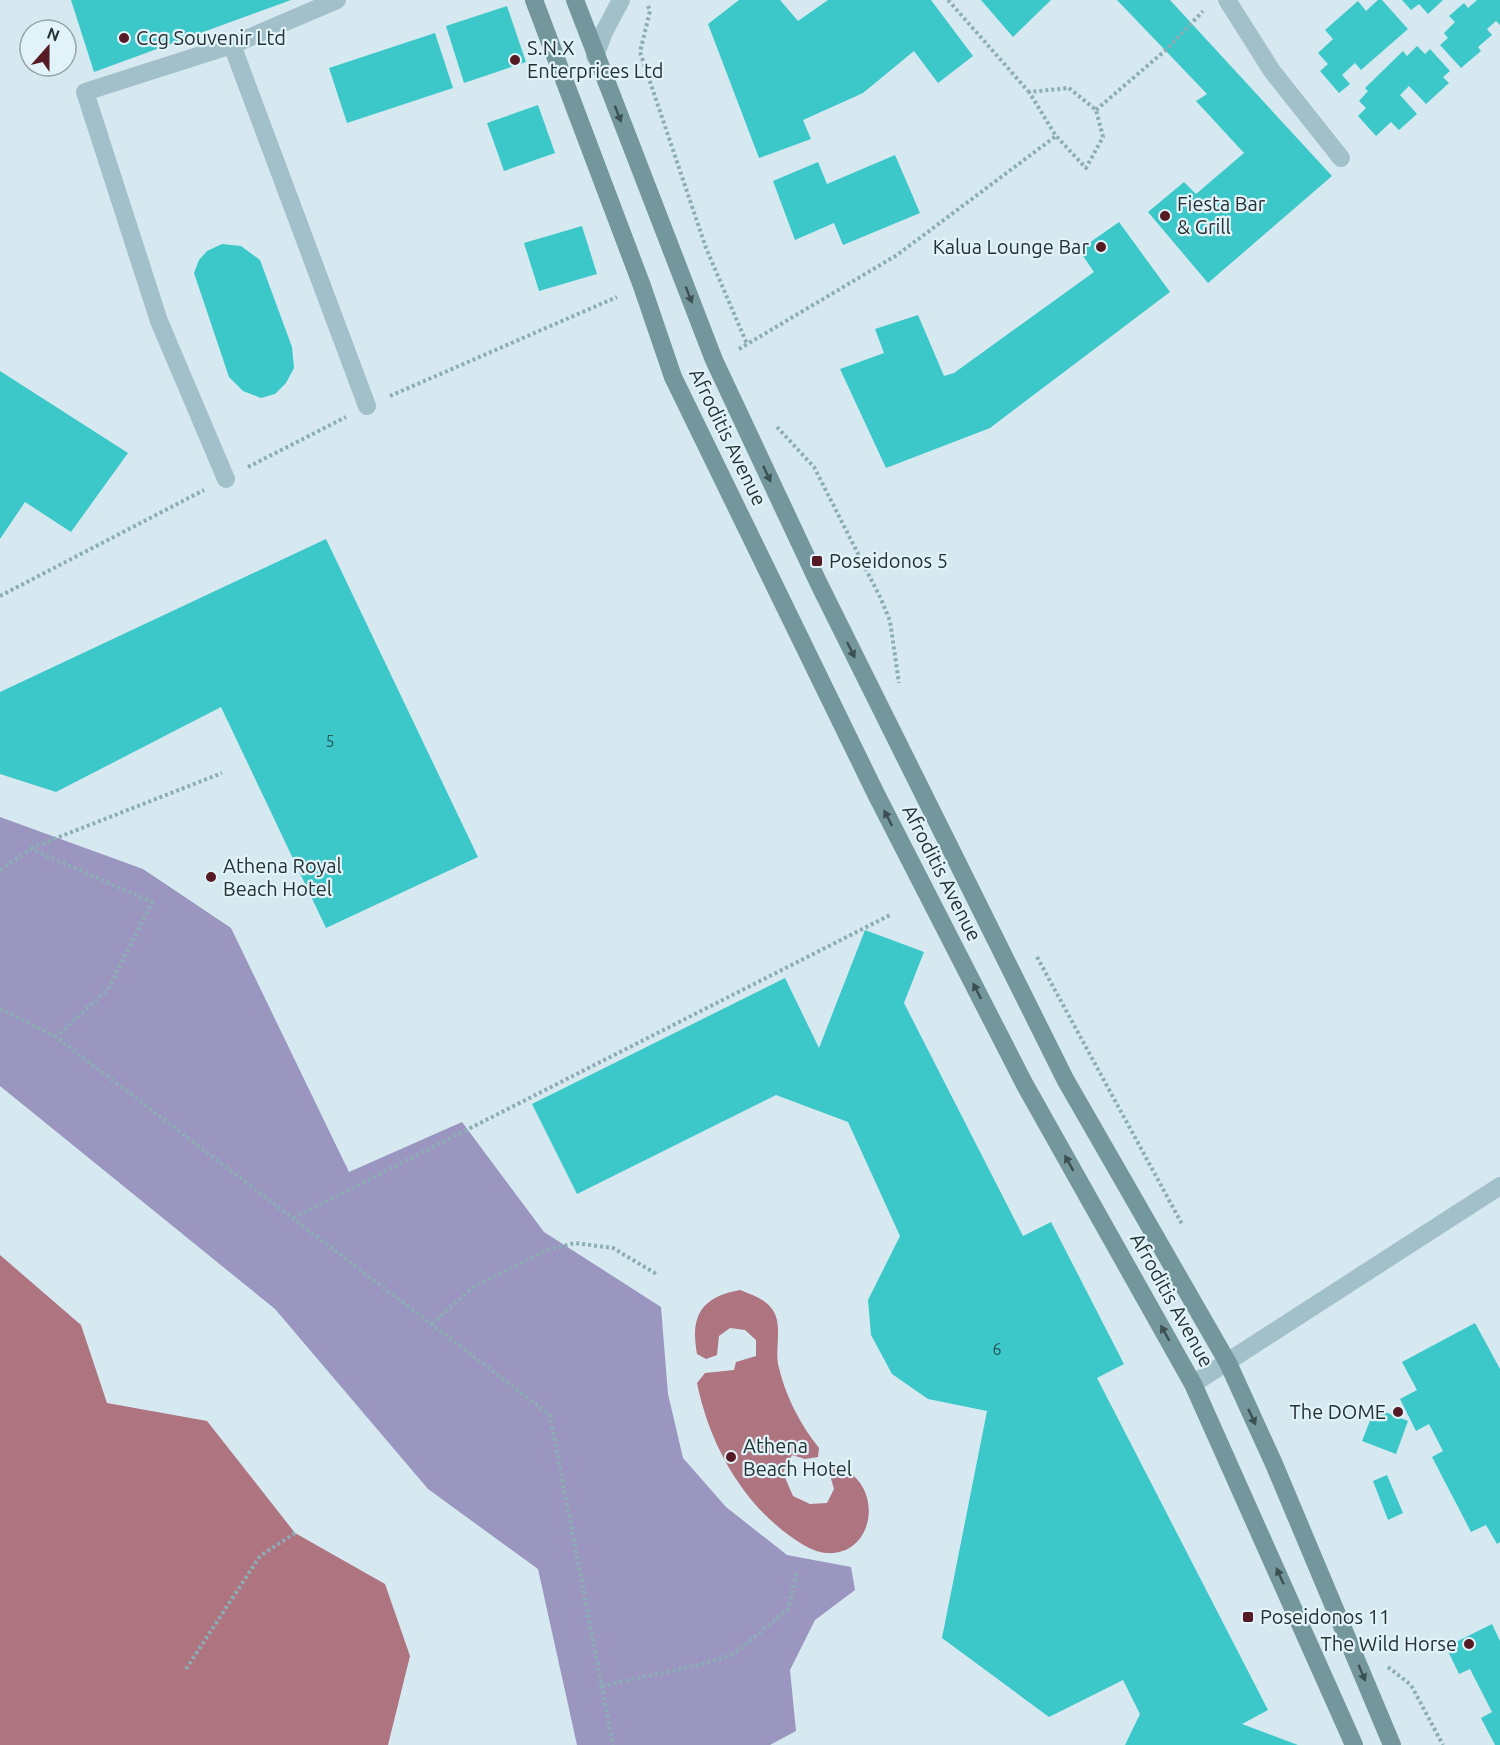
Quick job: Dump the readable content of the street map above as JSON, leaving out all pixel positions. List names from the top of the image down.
{
  "streets": {
    "main road": ["Afroditis Avenue"]
  },
  "places": {
    "other": [
      "Ccg Souvenir Ltd",
      "S.N.X Enterprices Ltd",
      "Fiesta Bar & Grill",
      "Kalua Lounge Bar",
      "Athena Royal Beach Hotel",
      "The DOME",
      "Athena Beach Hotel",
      "The Wild Horse"
    ],
    "transit": ["Poseidonos 5", "Poseidonos 11"]
  },
  "house_numbers": ["5", "6"],
  "north": "top"
}
